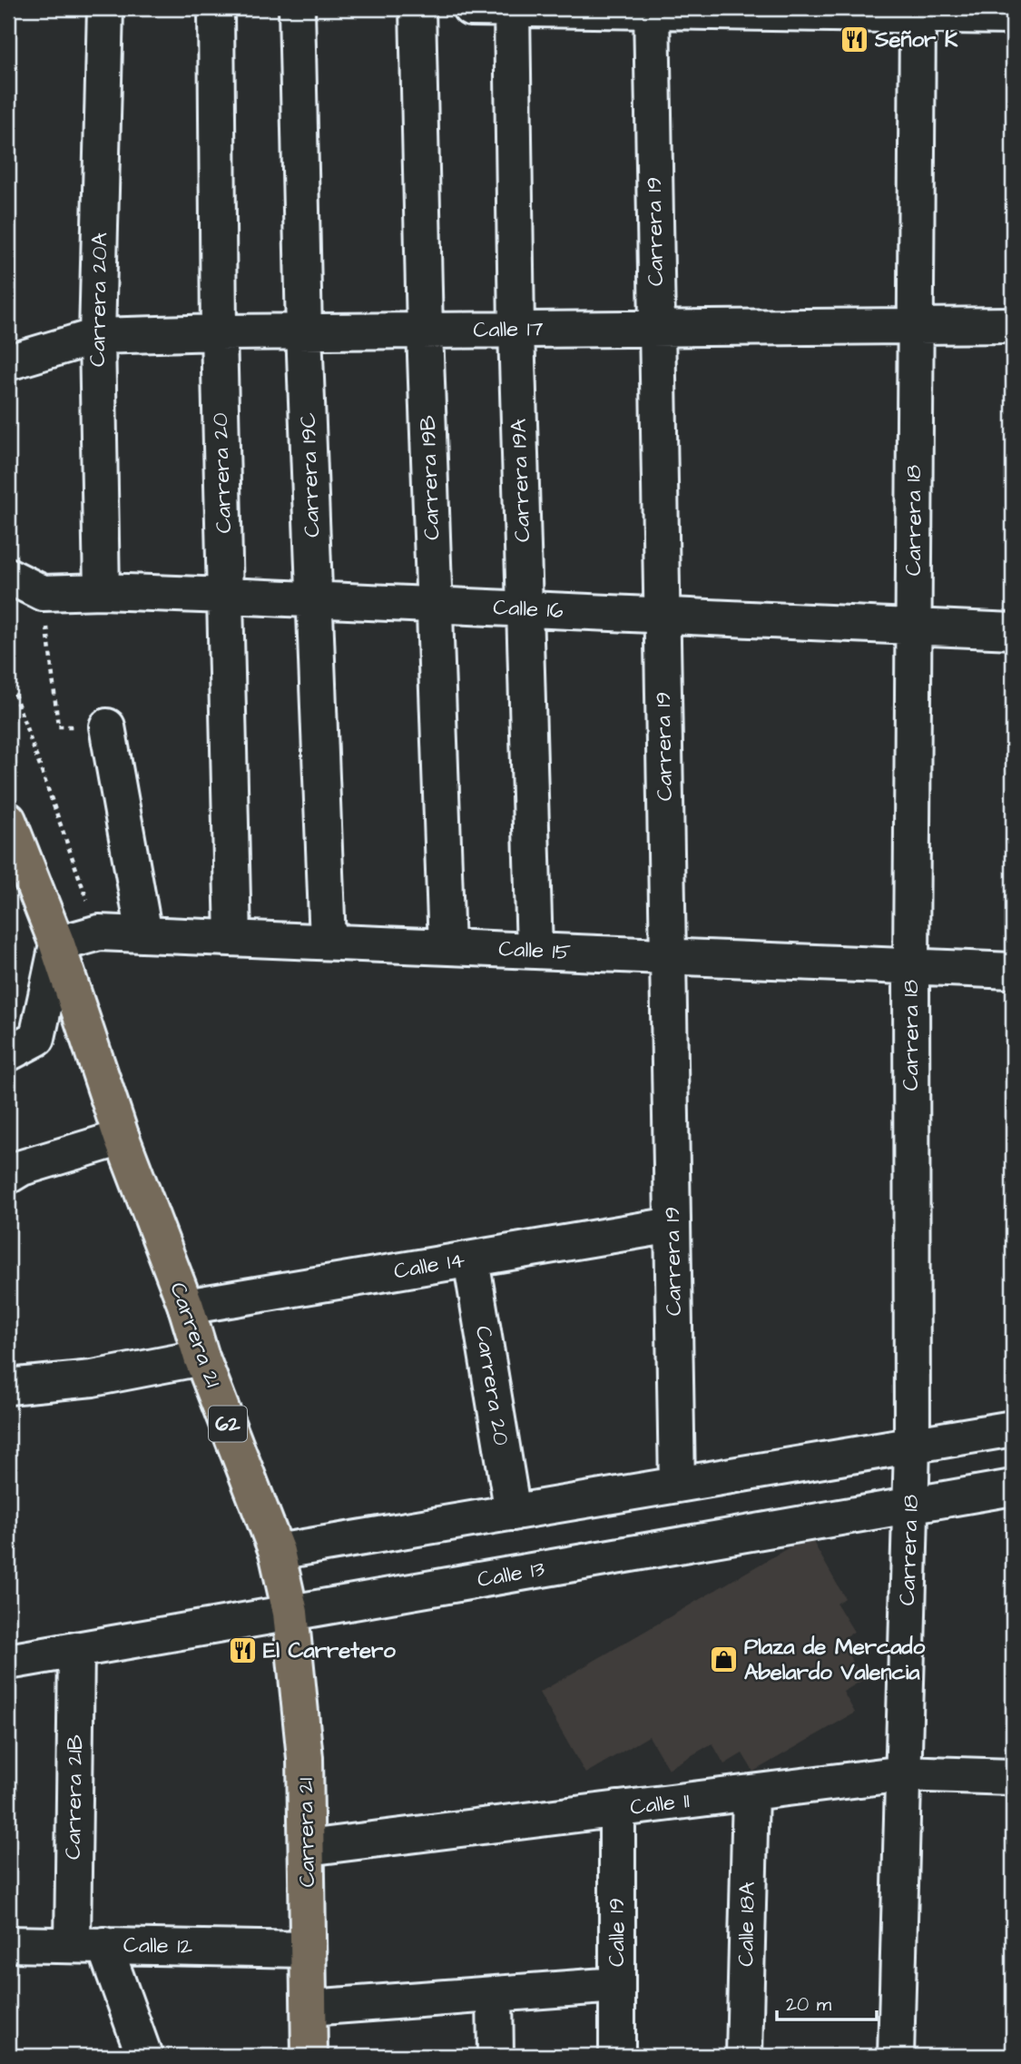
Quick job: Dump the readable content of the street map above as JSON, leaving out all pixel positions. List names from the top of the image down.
{
  "streets": {
    "main road": ["Carrera 21", "62"],
    "street": [
      "Carrera 19",
      "Carrera 20A",
      "Calle 17",
      "Carrera 20",
      "Carrera 19C",
      "Carrera 19B",
      "Carrera 19A",
      "Carrera 18",
      "Calle 16",
      "Calle 15",
      "Calle 14",
      "Calle 13",
      "Carrera 21B",
      "Calle 11",
      "Calle 18A",
      "Calle 19",
      "Calle 12"
    ]
  },
  "crossings": [
    ["Carrera 19", "Calle 17"],
    ["Carrera 19", "Calle 16"],
    ["Carrera 19", "Calle 15"],
    ["Carrera 19", "Calle 14"],
    ["Carrera 20A", "Calle 17"],
    ["Carrera 20A", "Calle 16"],
    ["Calle 17", "Carrera 20"],
    ["Calle 17", "Carrera 19C"],
    ["Calle 17", "Carrera 19B"],
    ["Calle 17", "Carrera 19A"],
    ["Calle 17", "Carrera 18"],
    ["Carrera 20", "Calle 16"],
    ["Carrera 20", "Calle 15"],
    ["Carrera 20", "Calle 14"],
    ["Carrera 19C", "Calle 16"],
    ["Carrera 19C", "Calle 15"],
    ["Carrera 19B", "Calle 16"],
    ["Carrera 19B", "Calle 15"],
    ["Carrera 19A", "Calle 16"],
    ["Carrera 19A", "Calle 15"],
    ["Carrera 18", "Calle 16"],
    ["Carrera 18", "Calle 15"],
    ["Carrera 18", "Calle 13"],
    ["Carrera 18", "Calle 11"],
    ["Calle 15", "Carrera 21"],
    ["Calle 14", "Carrera 21"],
    ["Carrera 21", "Calle 13"],
    ["Carrera 21", "Calle 11"],
    ["Carrera 21", "Calle 12"],
    ["Calle 13", "Carrera 21B"],
    ["Carrera 21B", "Calle 12"],
    ["Calle 11", "Calle 18A"],
    ["Calle 11", "Calle 19"]
  ],
  "places": {
    "restaurant": ["Señor K", "El Carretero"],
    "shop": ["Plaza de Mercado Abelardo Valencia"]
  },
  "scale_bar": "20 m"
}
